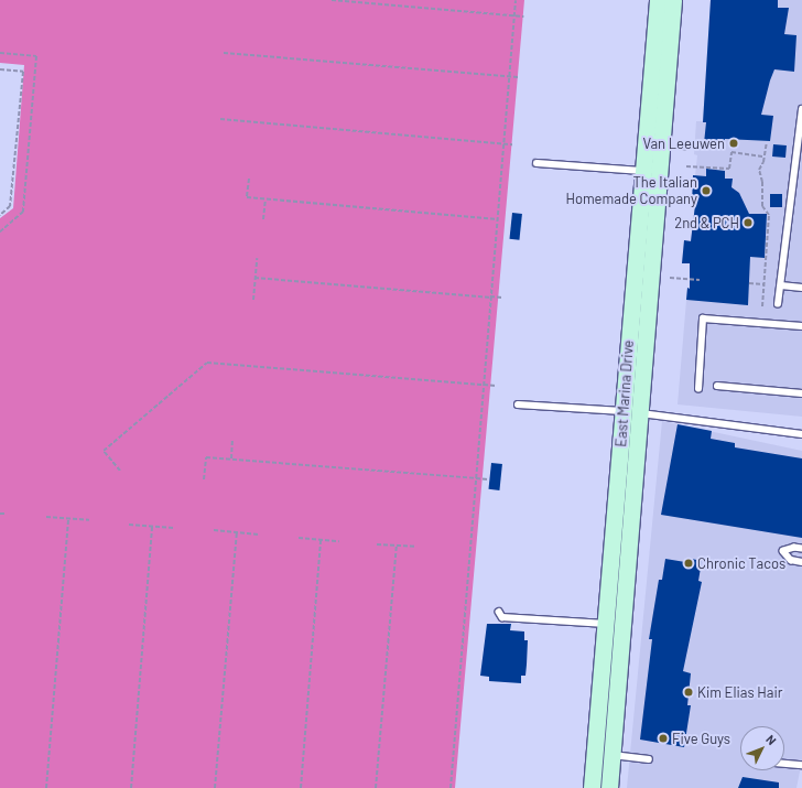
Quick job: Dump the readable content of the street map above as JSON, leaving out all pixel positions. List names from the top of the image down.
{
  "streets": {
    "main road": ["East Marina Drive"]
  },
  "places": [
    "Van Leeuwen",
    "The Italian Homemade Company",
    "2nd & PCH",
    "Chronic Tacos",
    "Kim Elias Hair",
    "Five Guys"
  ],
  "north": "top right"
}
